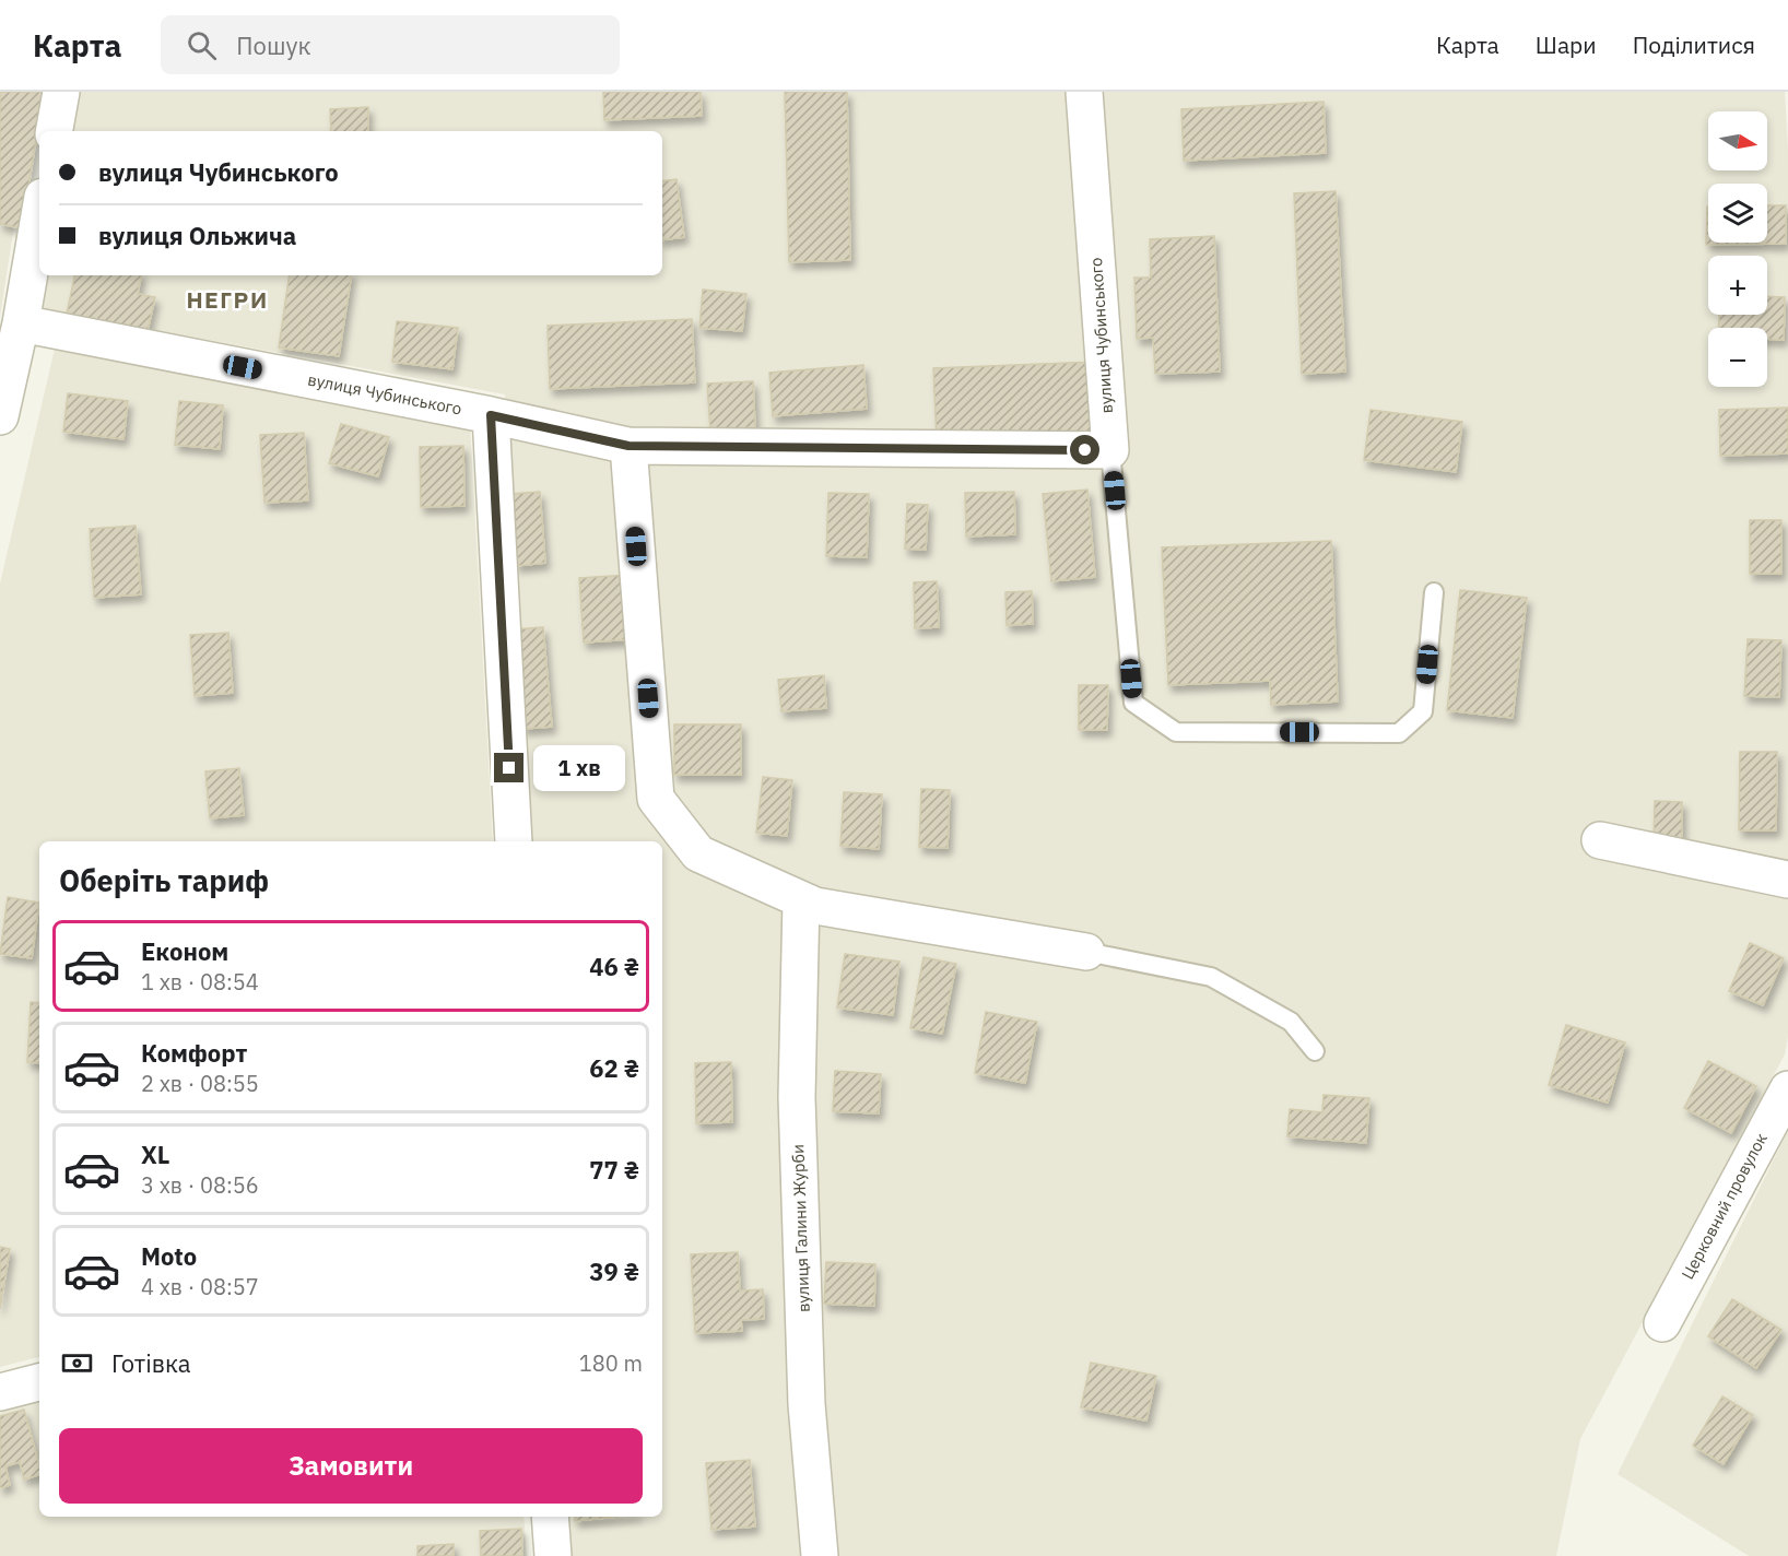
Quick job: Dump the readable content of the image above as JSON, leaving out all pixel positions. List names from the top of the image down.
{
  "streets": {
    "street": ["вулиця Чубинського", "Церковний провулок", "вулиця Галини Журби"]
  },
  "districts": ["НЕГРИ"],
  "north": "right",
  "page": {
    "header": "Карта",
    "search": "Пошук",
    "nav": ["Карта", "Шари", "Поділитися"],
    "map_buttons": ["+", "−"],
    "banner": ["вулиця Чубинського", "вулиця Ольжича"],
    "bubble": "1 хв",
    "heading": "Оберіть тариф",
    "list": [
      {
        "name": "Економ",
        "note": "1 хв · 08:54",
        "value": "46 ₴"
      },
      {
        "name": "Комфорт",
        "note": "2 хв · 08:55",
        "value": "62 ₴"
      },
      {
        "name": "XL",
        "note": "3 хв · 08:56",
        "value": "77 ₴"
      },
      {
        "name": "Moto",
        "note": "4 хв · 08:57",
        "value": "39 ₴"
      }
    ],
    "pay": ["Готівка", "180 m"],
    "buttons": "Замовити"
  }
}
